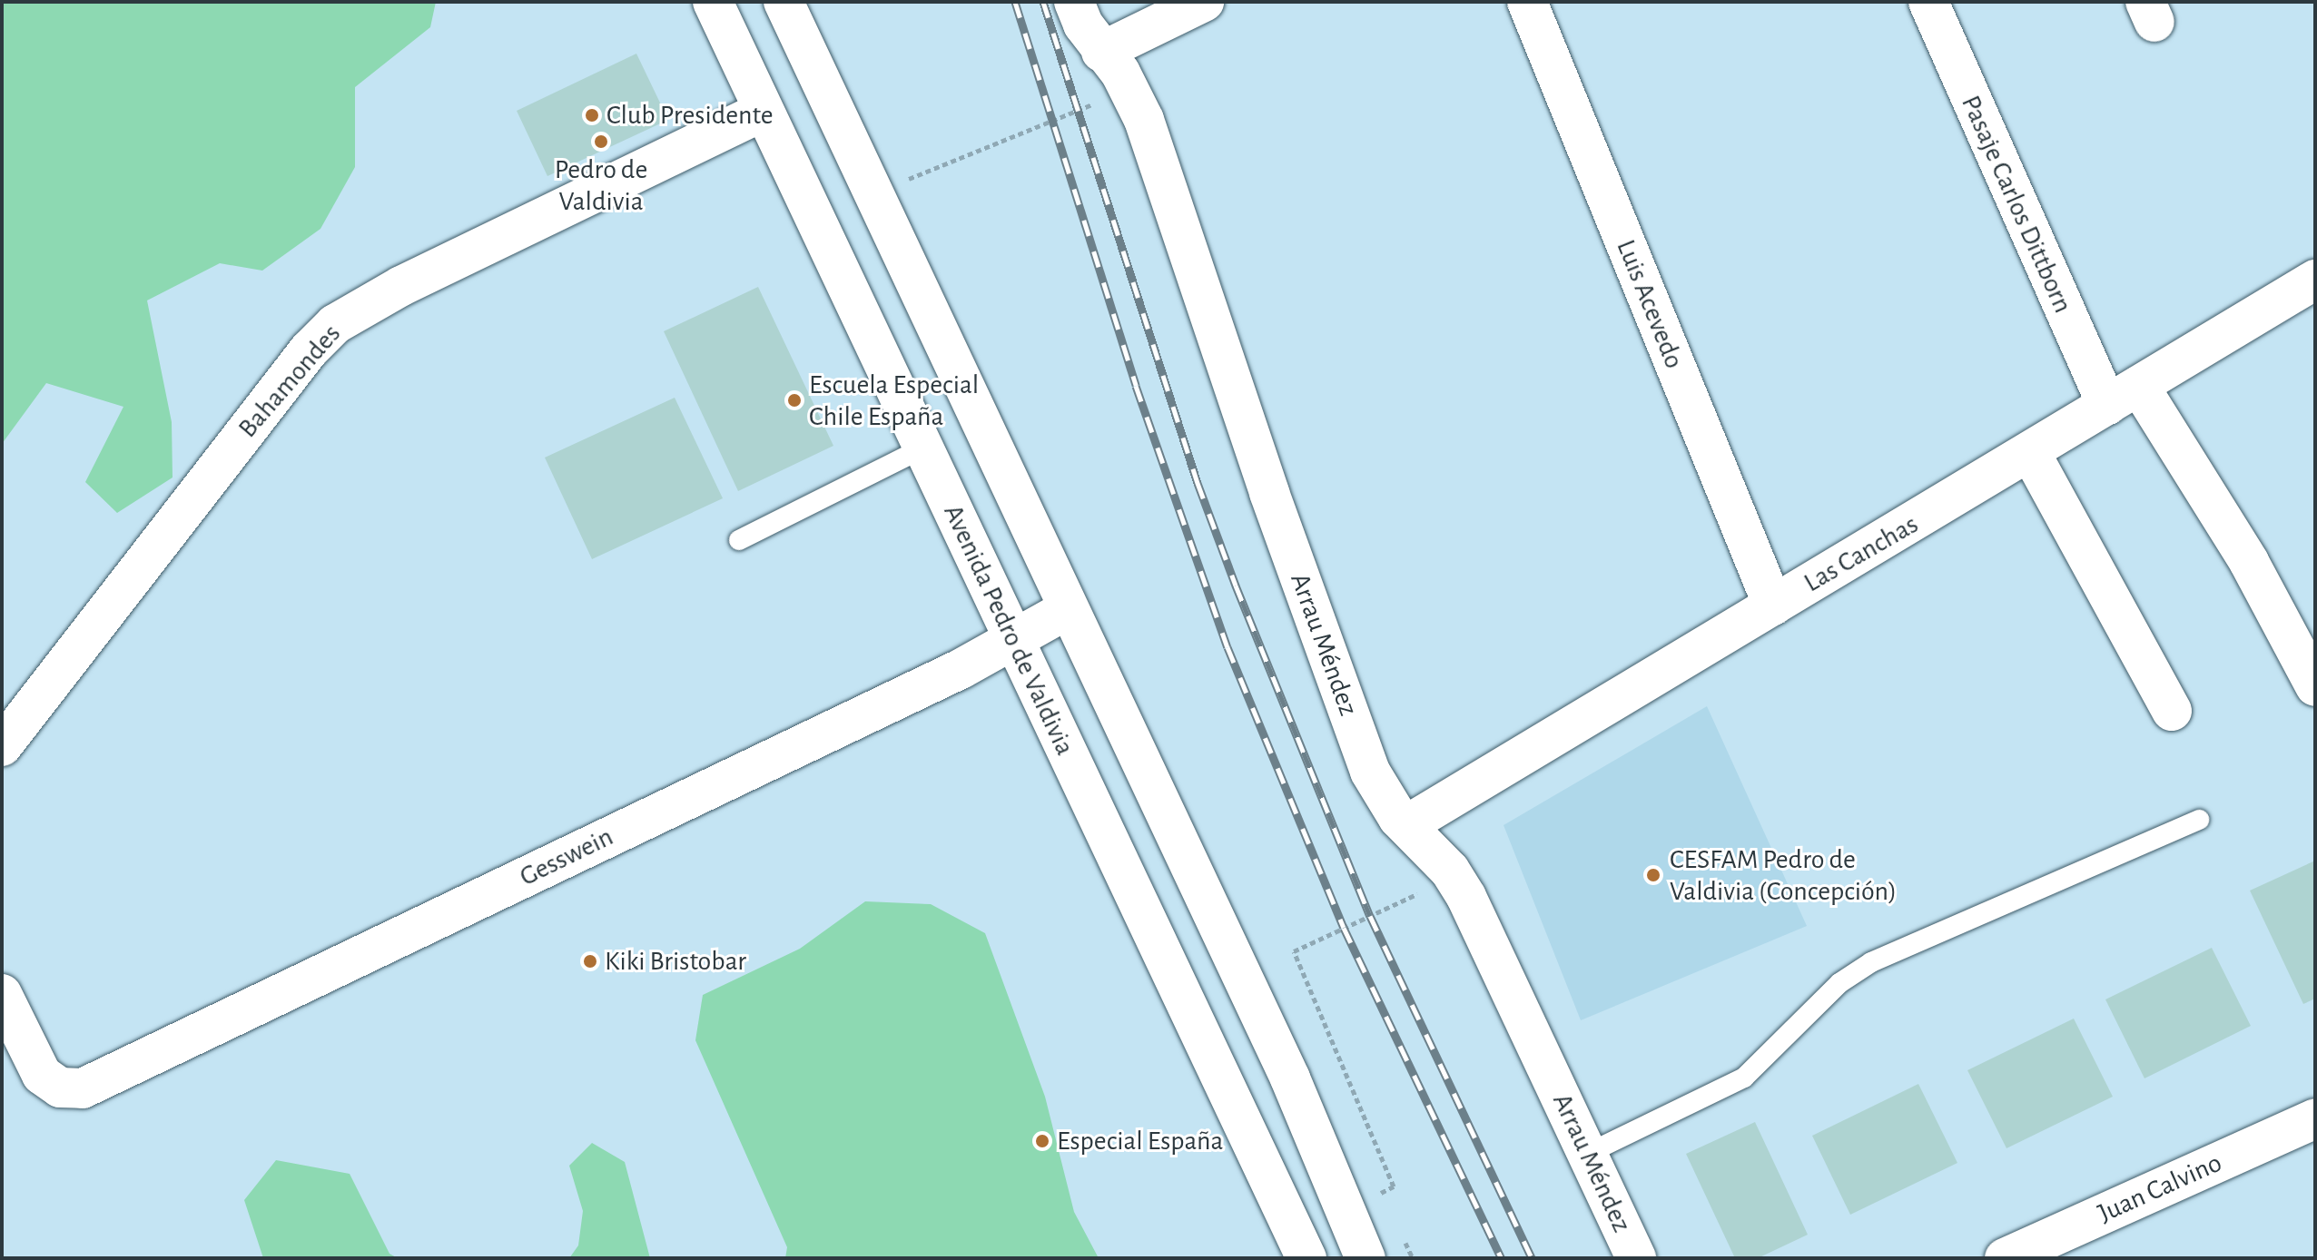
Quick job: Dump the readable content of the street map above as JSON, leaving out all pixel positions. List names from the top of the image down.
{
  "streets": {
    "street": [
      "Pasaje Carlos Dittborn",
      "Luis Acevedo",
      "Bahamondes",
      "Las Canchas",
      "Avenida Pedro de Valdivia",
      "Arrau Méndez",
      "Gesswein",
      "Juan Calvino"
    ]
  },
  "crossings": [
    ["Pasaje Carlos Dittborn", "Las Canchas"],
    ["Luis Acevedo", "Las Canchas"],
    ["Bahamondes", "Avenida Pedro de Valdivia"],
    ["Las Canchas", "Arrau Méndez"],
    ["Avenida Pedro de Valdivia", "Gesswein"]
  ],
  "places": [
    "Club Presidente",
    "Pedro de Valdivia",
    "Escuela Especial Chile España",
    "CESFAM Pedro de Valdivia (Concepción)",
    "Kiki Bristobar",
    "Especial España"
  ]
}
